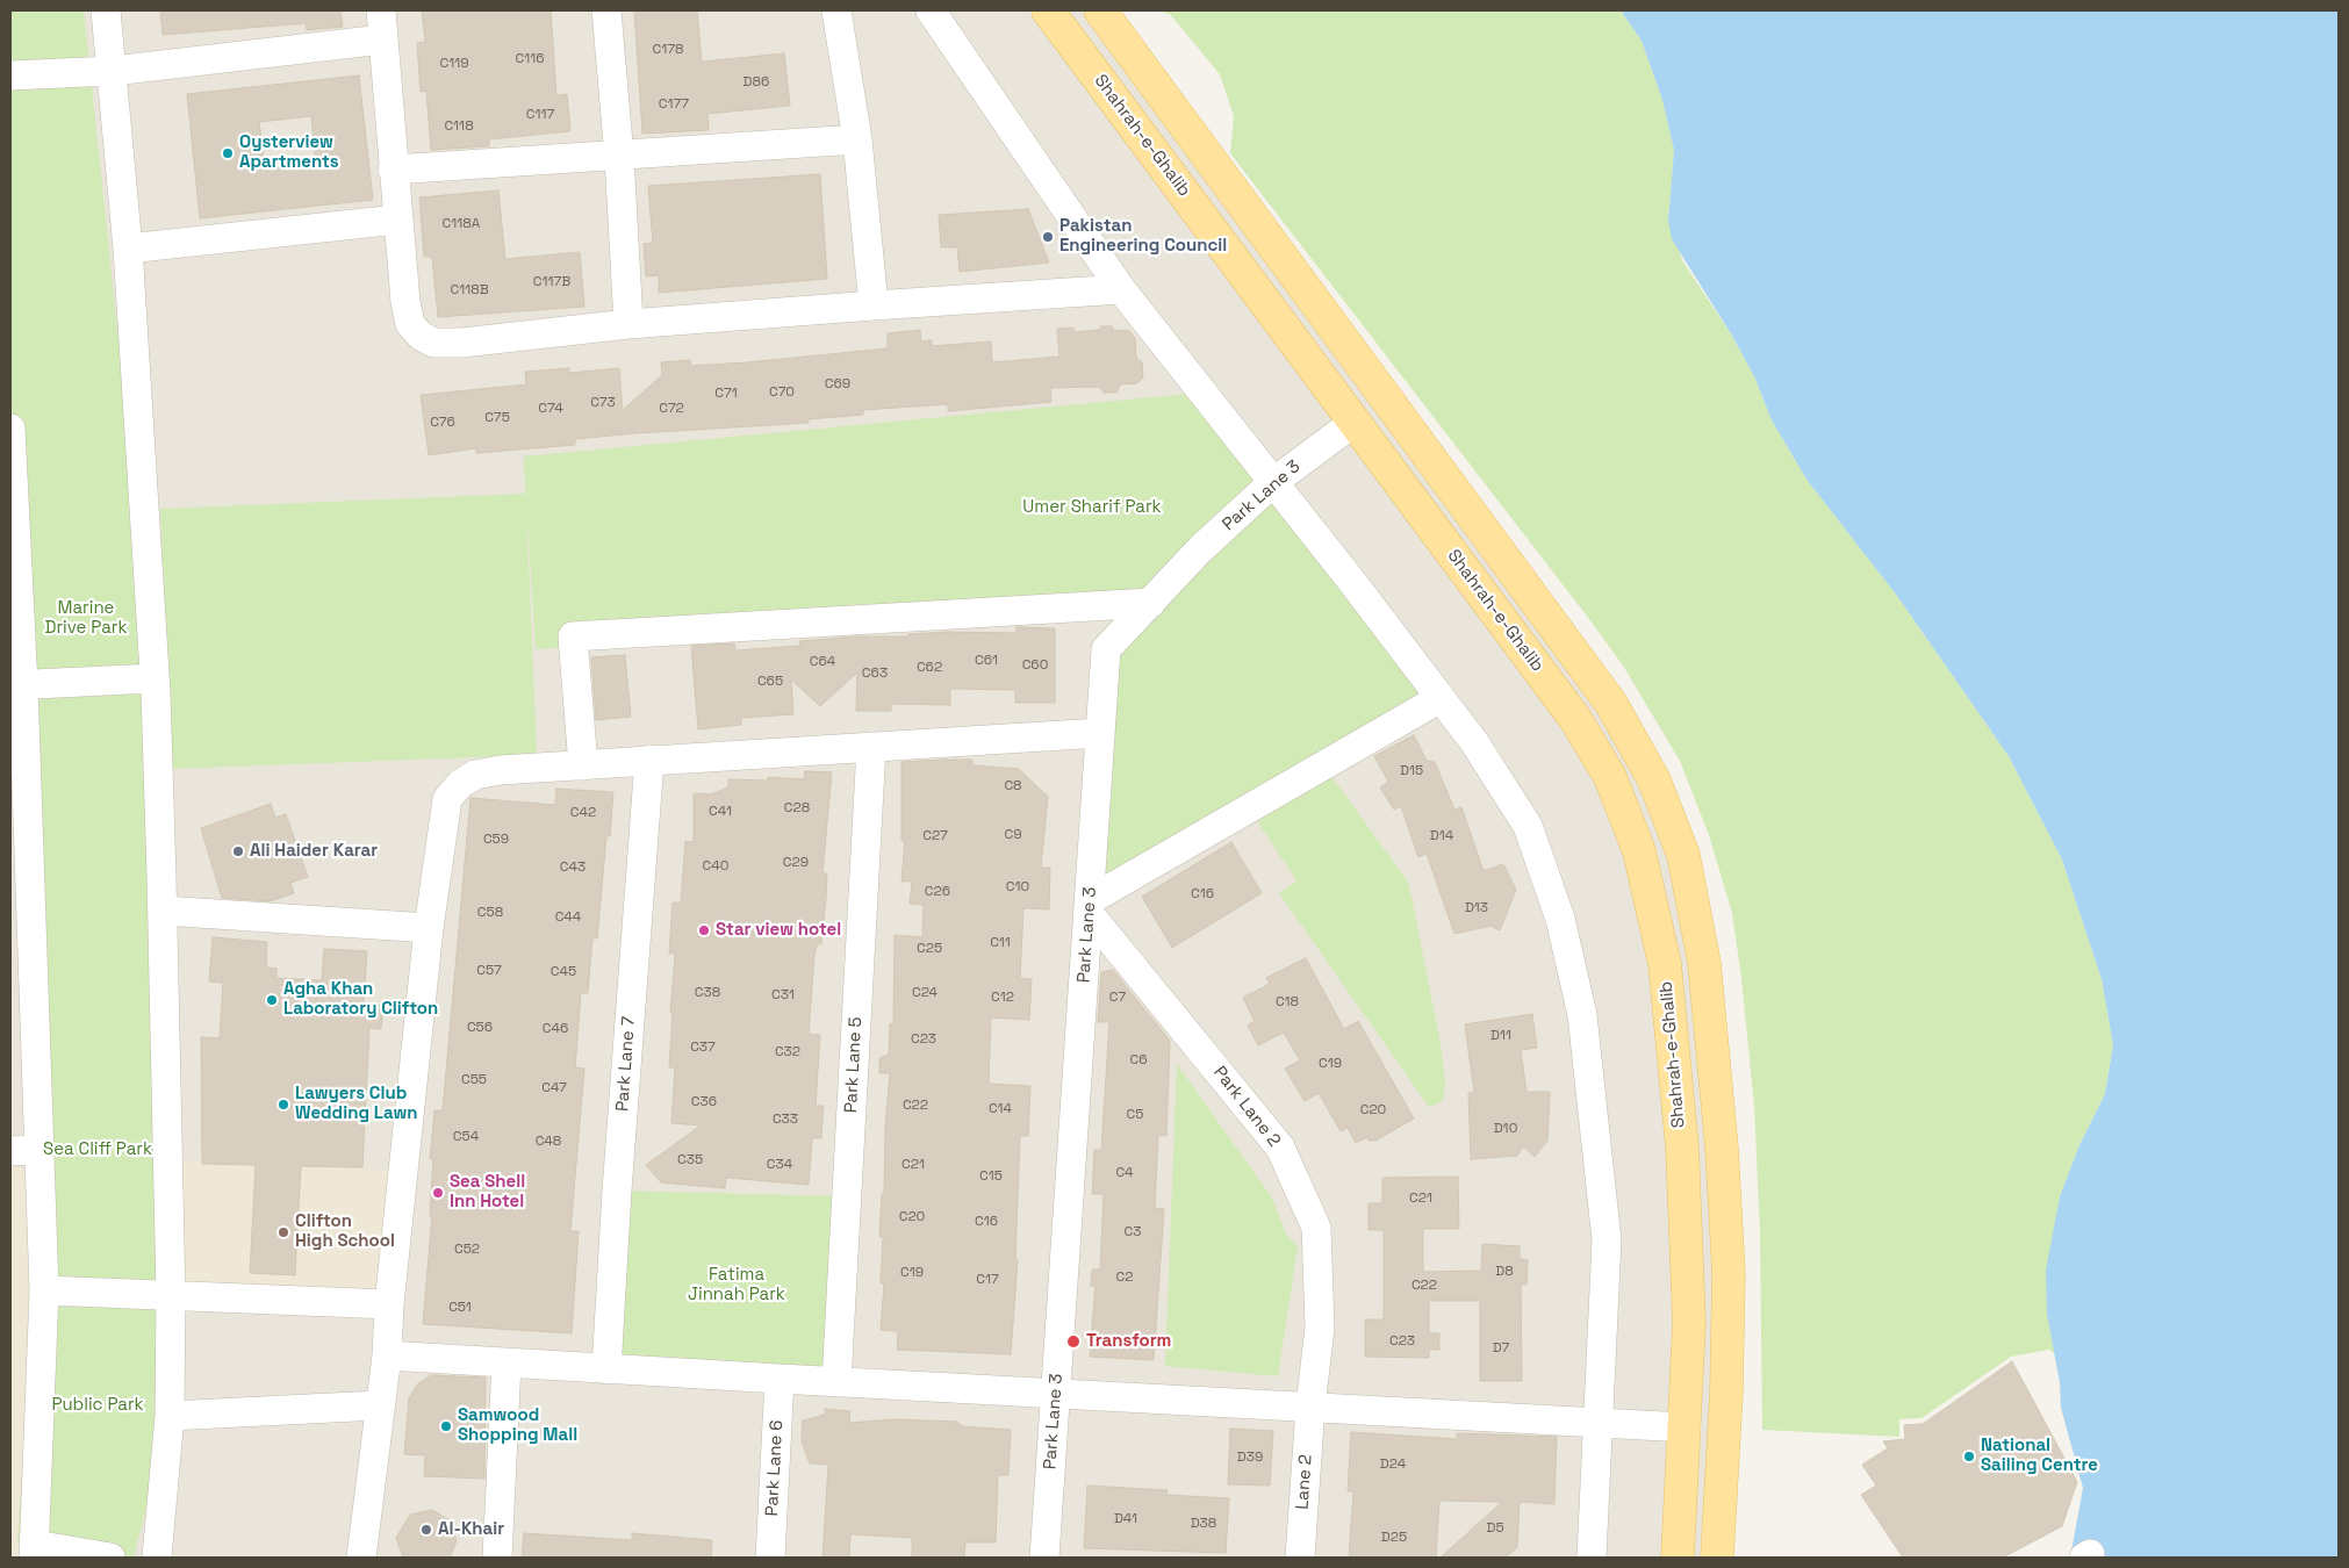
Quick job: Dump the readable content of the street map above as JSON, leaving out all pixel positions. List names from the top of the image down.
{
  "streets": {
    "main road": ["Shahrah-e-Ghalib"],
    "street": [
      "Park Lane 3",
      "Park Lane 7",
      "Park Lane 5",
      "Park Lane 2",
      "Park Lane 6",
      "Lane 2"
    ]
  },
  "crossings": [
    ["Shahrah-e-Ghalib", "Park Lane 3"],
    ["Park Lane 3", "Park Lane 2"],
    ["Park Lane 2", "Lane 2"]
  ],
  "parks": [
    "Umer Sharif Park",
    "Marine Drive Park",
    "Sea Cliff Park",
    "Fatima Jinnah Park",
    "Public Park"
  ],
  "places": [
    "Oysterview Apartments",
    "Pakistan Engineering Council",
    "Ali Haider Karar",
    "Star view hotel",
    "Agha Khan Laboratory Clifton",
    "Lawyers Club Wedding Lawn",
    "Sea Shell Inn Hotel",
    "Clifton High School",
    "Transform",
    "Samwood Shopping Mall",
    "National Sailing Centre",
    "Al-Khair"
  ],
  "house_numbers": [
    "C178",
    "C116",
    "C119",
    "D86",
    "C177",
    "C117",
    "C118",
    "C118A",
    "C117B",
    "C118B",
    "C69",
    "C70",
    "C71",
    "C73",
    "C74",
    "C72",
    "C75",
    "C76",
    "C61",
    "C64",
    "C60",
    "C62",
    "C63",
    "C65",
    "D15",
    "C8",
    "C28",
    "C41",
    "C42",
    "C9",
    "C27",
    "D14",
    "C59",
    "C29",
    "C40",
    "C43",
    "C10",
    "C26",
    "C16",
    "D13",
    "C58",
    "C44",
    "C11",
    "C25",
    "C57",
    "C45",
    "C38",
    "C24",
    "C31",
    "C12",
    "C7",
    "C18",
    "C56",
    "C46",
    "D11",
    "C23",
    "C37",
    "C32",
    "C6",
    "C19",
    "C55",
    "C47",
    "C36",
    "C22",
    "C14",
    "C20",
    "C5",
    "C33",
    "D10",
    "C54",
    "C48",
    "C35",
    "C34",
    "C21",
    "C4",
    "C15",
    "C21",
    "C20",
    "C16",
    "C3",
    "C52",
    "D8",
    "C19",
    "C2",
    "C17",
    "C22",
    "C51",
    "C23",
    "D7",
    "D39",
    "D24",
    "D41",
    "D38",
    "D5",
    "D25"
  ]
}
